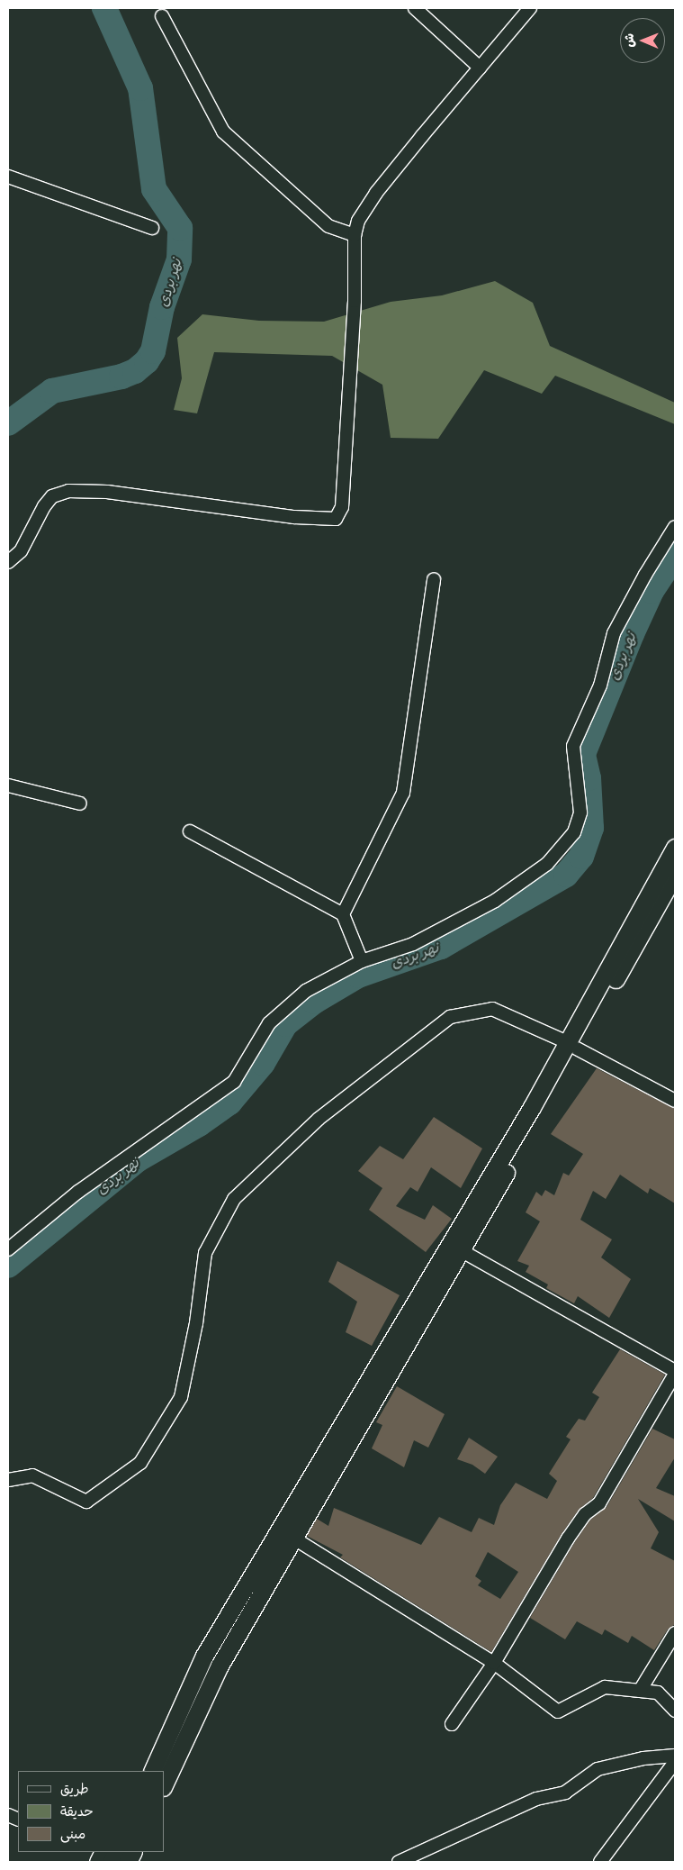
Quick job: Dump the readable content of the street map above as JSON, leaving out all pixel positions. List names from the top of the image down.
{
  "water": ["نهر بردى"],
  "legend": ["طريق", "حديقة", "مبنى"],
  "north": "left"
}
